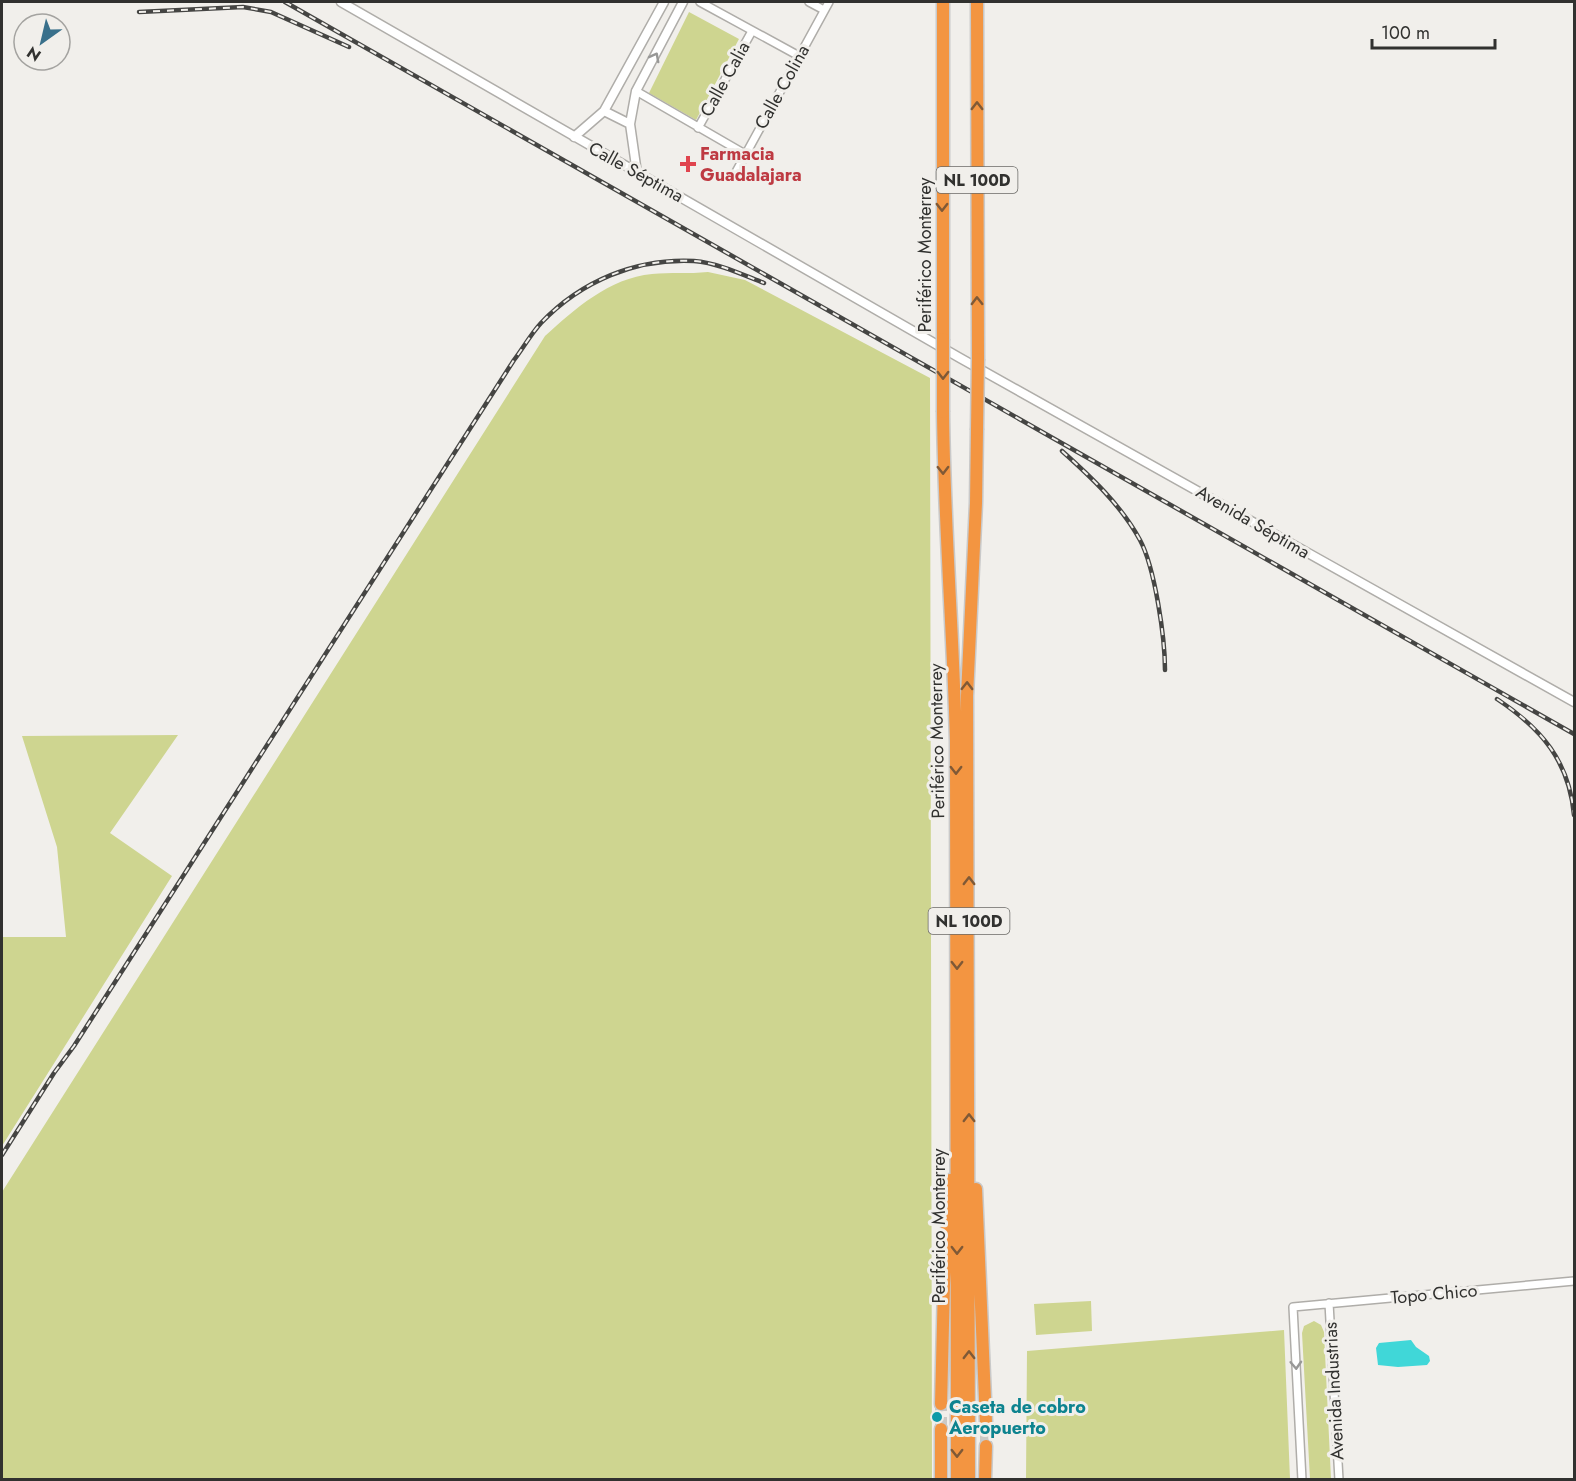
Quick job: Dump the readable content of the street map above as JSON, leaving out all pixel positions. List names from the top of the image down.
{
  "streets": {
    "highway": ["NL 100D", "Periférico Monterrey"],
    "street": [
      "Calle Calia",
      "Calle Colina",
      "Calle Séptima",
      "Avenida Séptima",
      "Topo Chico",
      "Avenida Industrias"
    ]
  },
  "crossings": [
    ["Calle Séptima", "Periférico Monterrey"],
    ["Calle Séptima", "Avenida Séptima"],
    ["Periférico Monterrey", "Avenida Séptima"],
    ["Topo Chico", "Avenida Industrias"]
  ],
  "places": {
    "health": ["Farmacia Guadalajara"],
    "other": ["Caseta de cobro Aeropuerto"]
  },
  "scale_bar": "100 m",
  "north": "bottom left"
}
